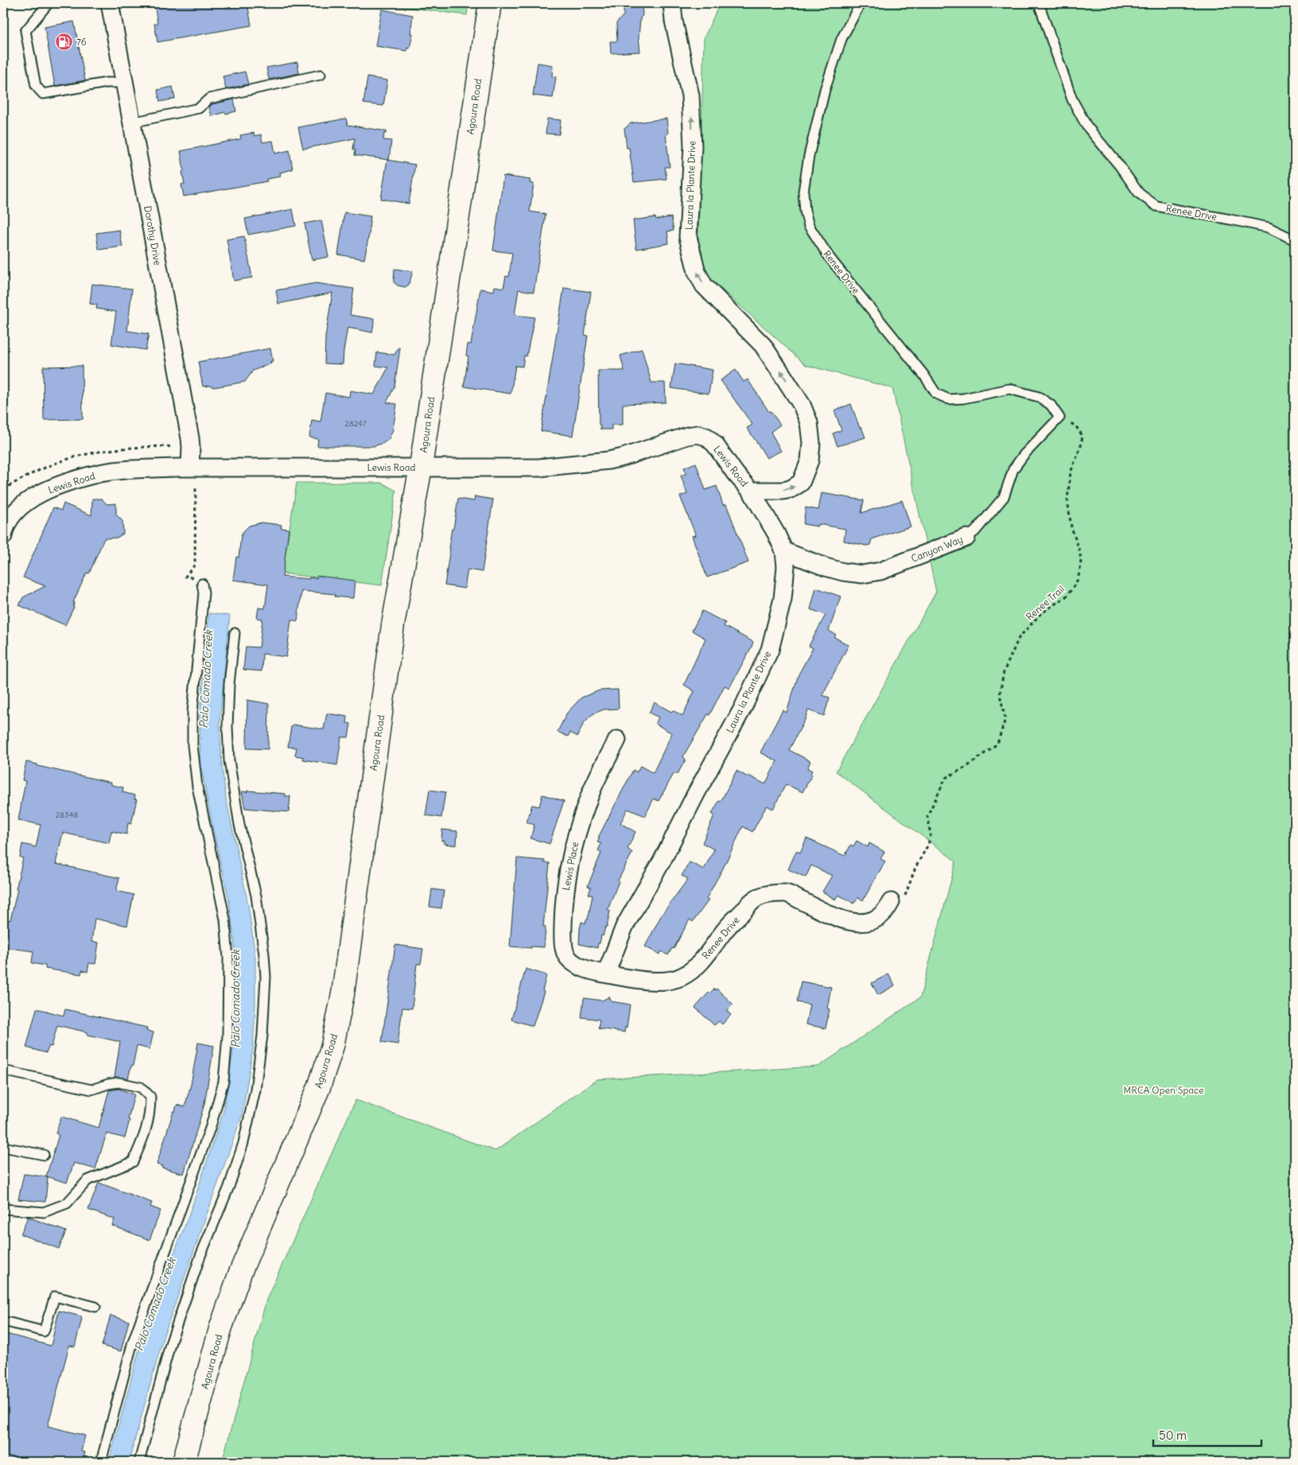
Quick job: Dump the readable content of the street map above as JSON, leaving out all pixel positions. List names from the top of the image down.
{
  "streets": {
    "main road": ["Agoura Road"],
    "street": [
      "Laura la Plante Drive",
      "Renee Drive",
      "Dorothy Drive",
      "Lewis Road",
      "Canyon Way",
      "Lewis Place"
    ],
    "path": ["Renee Trail"]
  },
  "crossings": [
    ["Agoura Road", "Lewis Road"],
    ["Laura la Plante Drive", "Renee Drive"],
    ["Laura la Plante Drive", "Lewis Road"],
    ["Laura la Plante Drive", "Canyon Way"],
    ["Laura la Plante Drive", "Lewis Place"],
    ["Renee Drive", "Canyon Way"],
    ["Renee Drive", "Renee Trail"],
    ["Renee Drive", "Lewis Place"],
    ["Dorothy Drive", "Lewis Road"],
    ["Canyon Way", "Renee Trail"]
  ],
  "one_way": ["Laura la Plante Drive"],
  "water": ["Palo Comado Creek"],
  "parks": ["MRCA Open Space"],
  "places": {
    "fuel station": ["76"]
  },
  "house_numbers": ["28247", "28348"],
  "scale_bar": "50 m"
}
